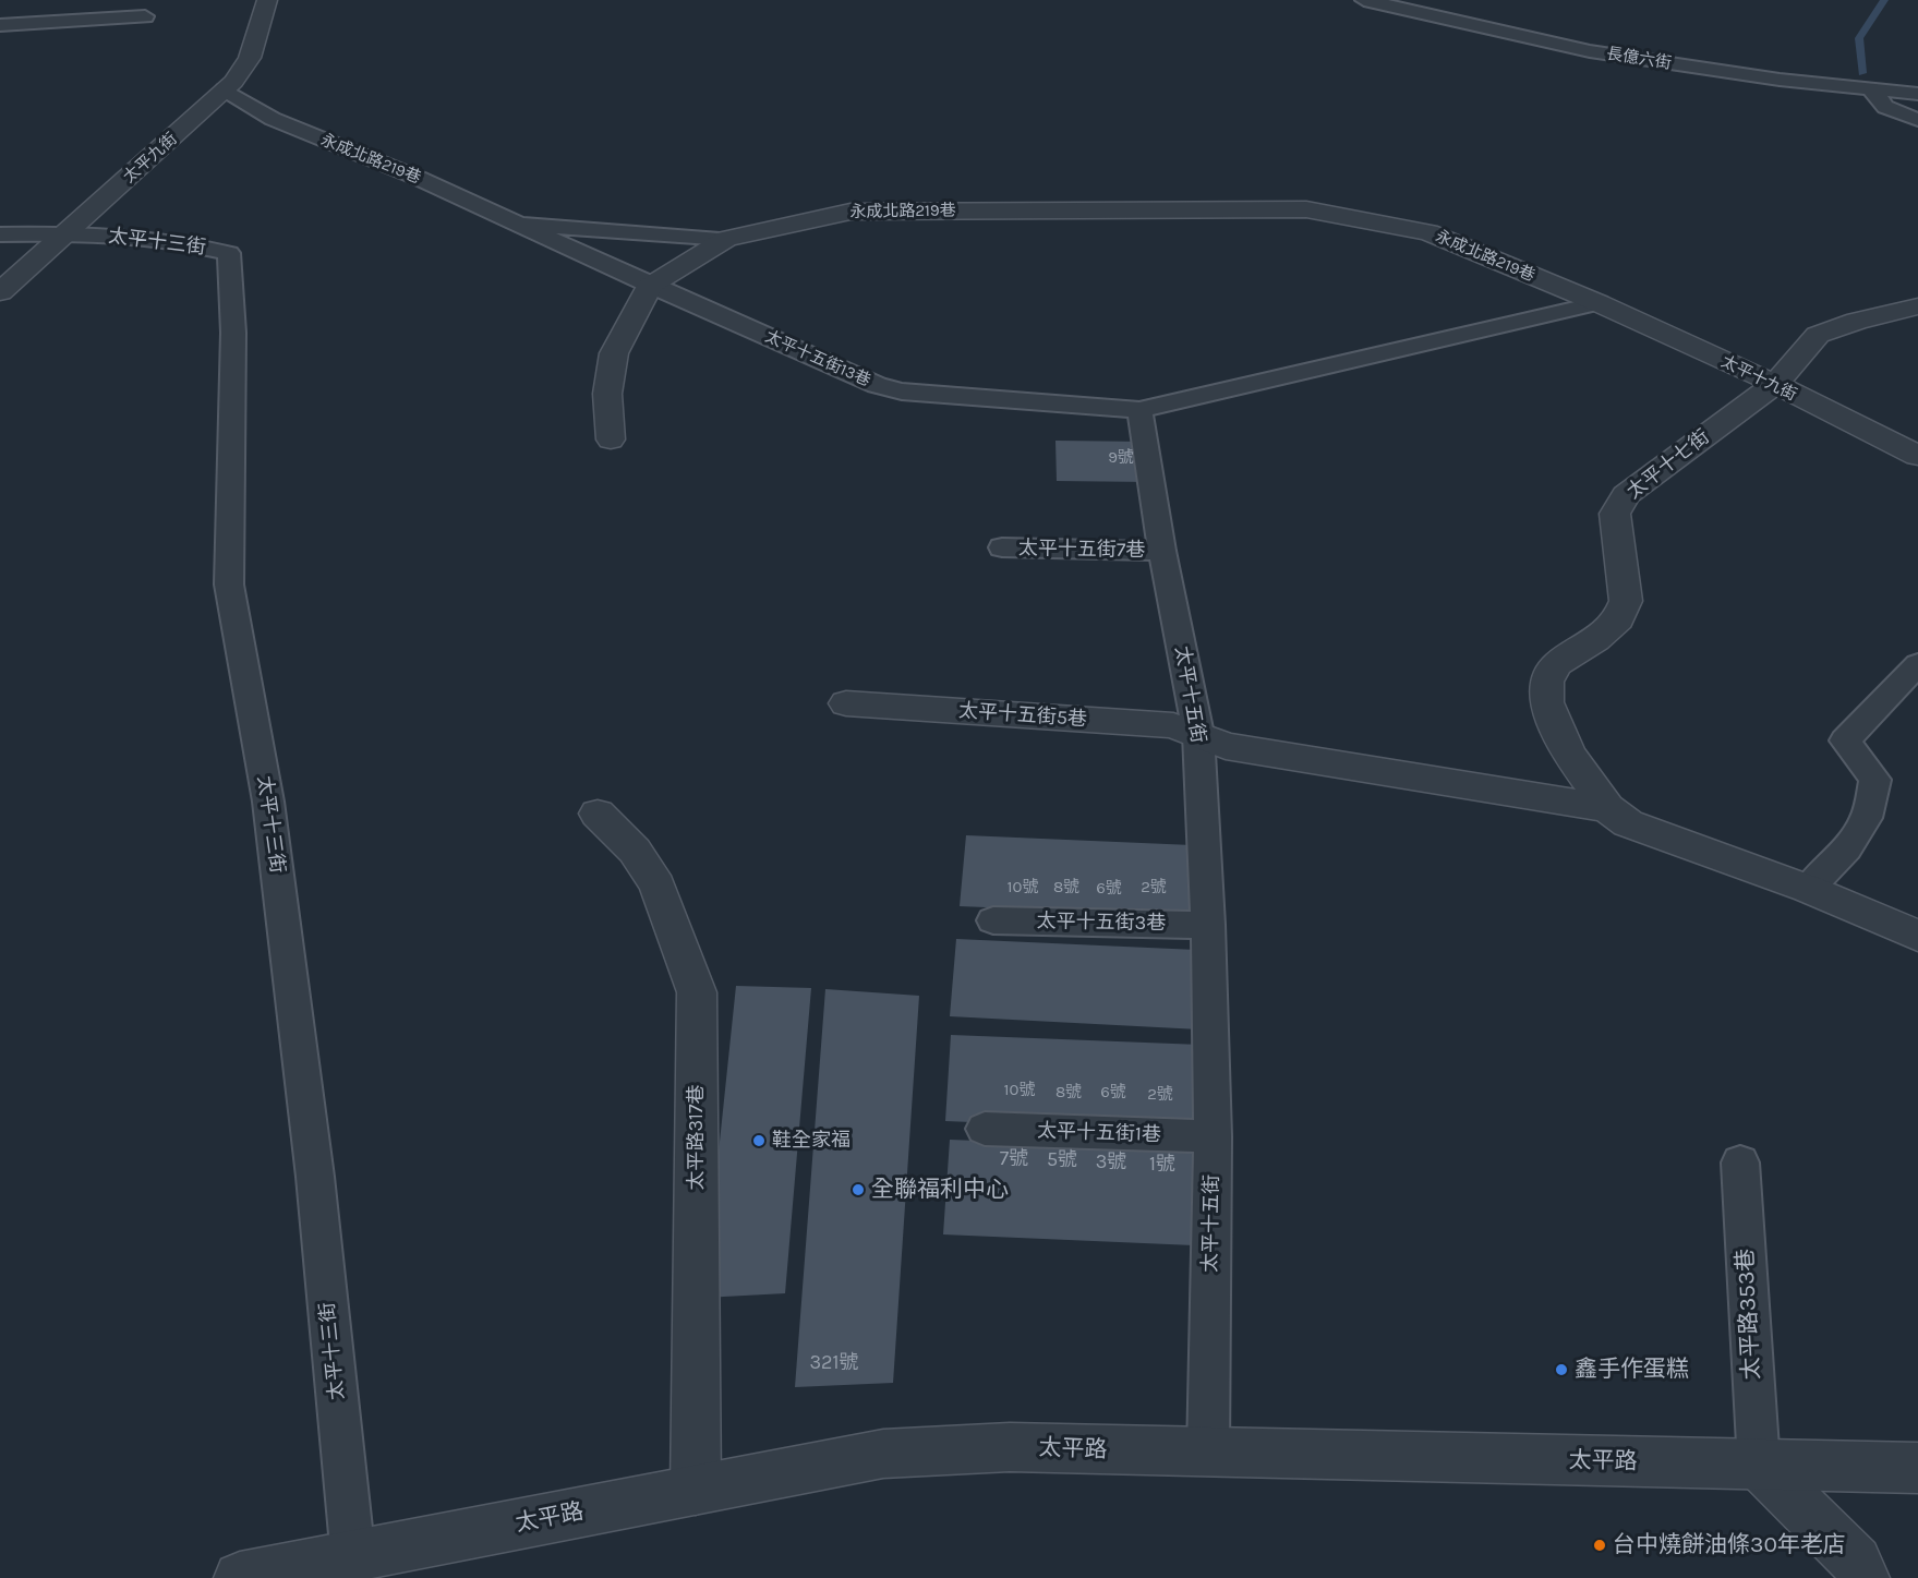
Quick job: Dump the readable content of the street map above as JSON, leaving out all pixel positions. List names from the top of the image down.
{
  "streets": {
    "street": [
      "太平九街",
      "永成北路219巷",
      "太平十九街",
      "太平十七街",
      "太平十五街5巷",
      "太平路317巷",
      "太平路"
    ],
    "lane": [
      "長億六街",
      "太平十三街",
      "太平十五街13巷",
      "太平十五街7巷",
      "太平十五街",
      "太平十五街3巷",
      "太平十五街1巷",
      "太平路353巷"
    ]
  },
  "crossings": [
    ["太平九街", "永成北路219巷"],
    ["太平九街", "太平十三街"],
    ["永成北路219巷", "太平十五街13巷"],
    ["永成北路219巷", "太平十九街"],
    ["太平十三街", "太平路"],
    ["太平十五街13巷", "太平十五街"],
    ["太平十九街", "太平十七街"],
    ["太平十七街", "太平十五街"],
    ["太平十七街", "太平十五街5巷"],
    ["太平十五街7巷", "太平十五街"],
    ["太平十五街", "太平十五街5巷"],
    ["太平十五街", "太平十五街3巷"],
    ["太平十五街", "太平十五街1巷"],
    ["太平十五街", "太平路"],
    ["太平路317巷", "太平路"],
    ["太平路353巷", "太平路"]
  ],
  "places": [
    "鞋全家福",
    "全聯福利中心",
    "鑫手作蛋糕",
    "台中燒餅油條30年老店"
  ],
  "house_numbers": [
    "9號",
    "10號",
    "8號",
    "2號",
    "6號",
    "10號",
    "8號",
    "6號",
    "2號",
    "7號",
    "5號",
    "3號",
    "1號",
    "321號"
  ]
}
